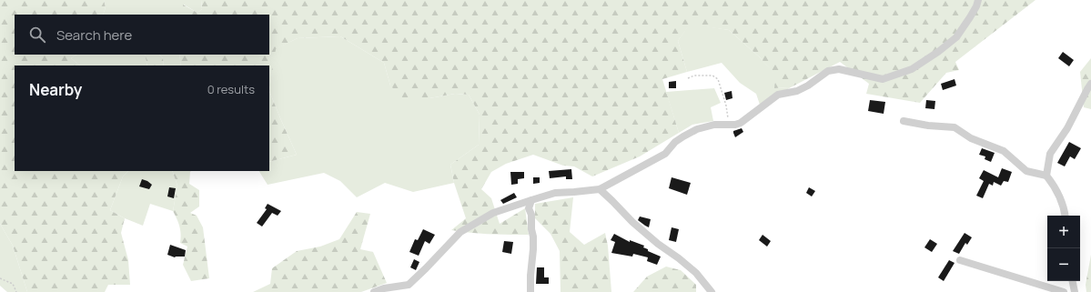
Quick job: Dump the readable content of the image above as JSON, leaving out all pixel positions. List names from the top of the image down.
{
  "page": {
    "search": "Search here",
    "heading": ["Nearby", "0 results"],
    "map_buttons": ["+", "−"]
  }
}
